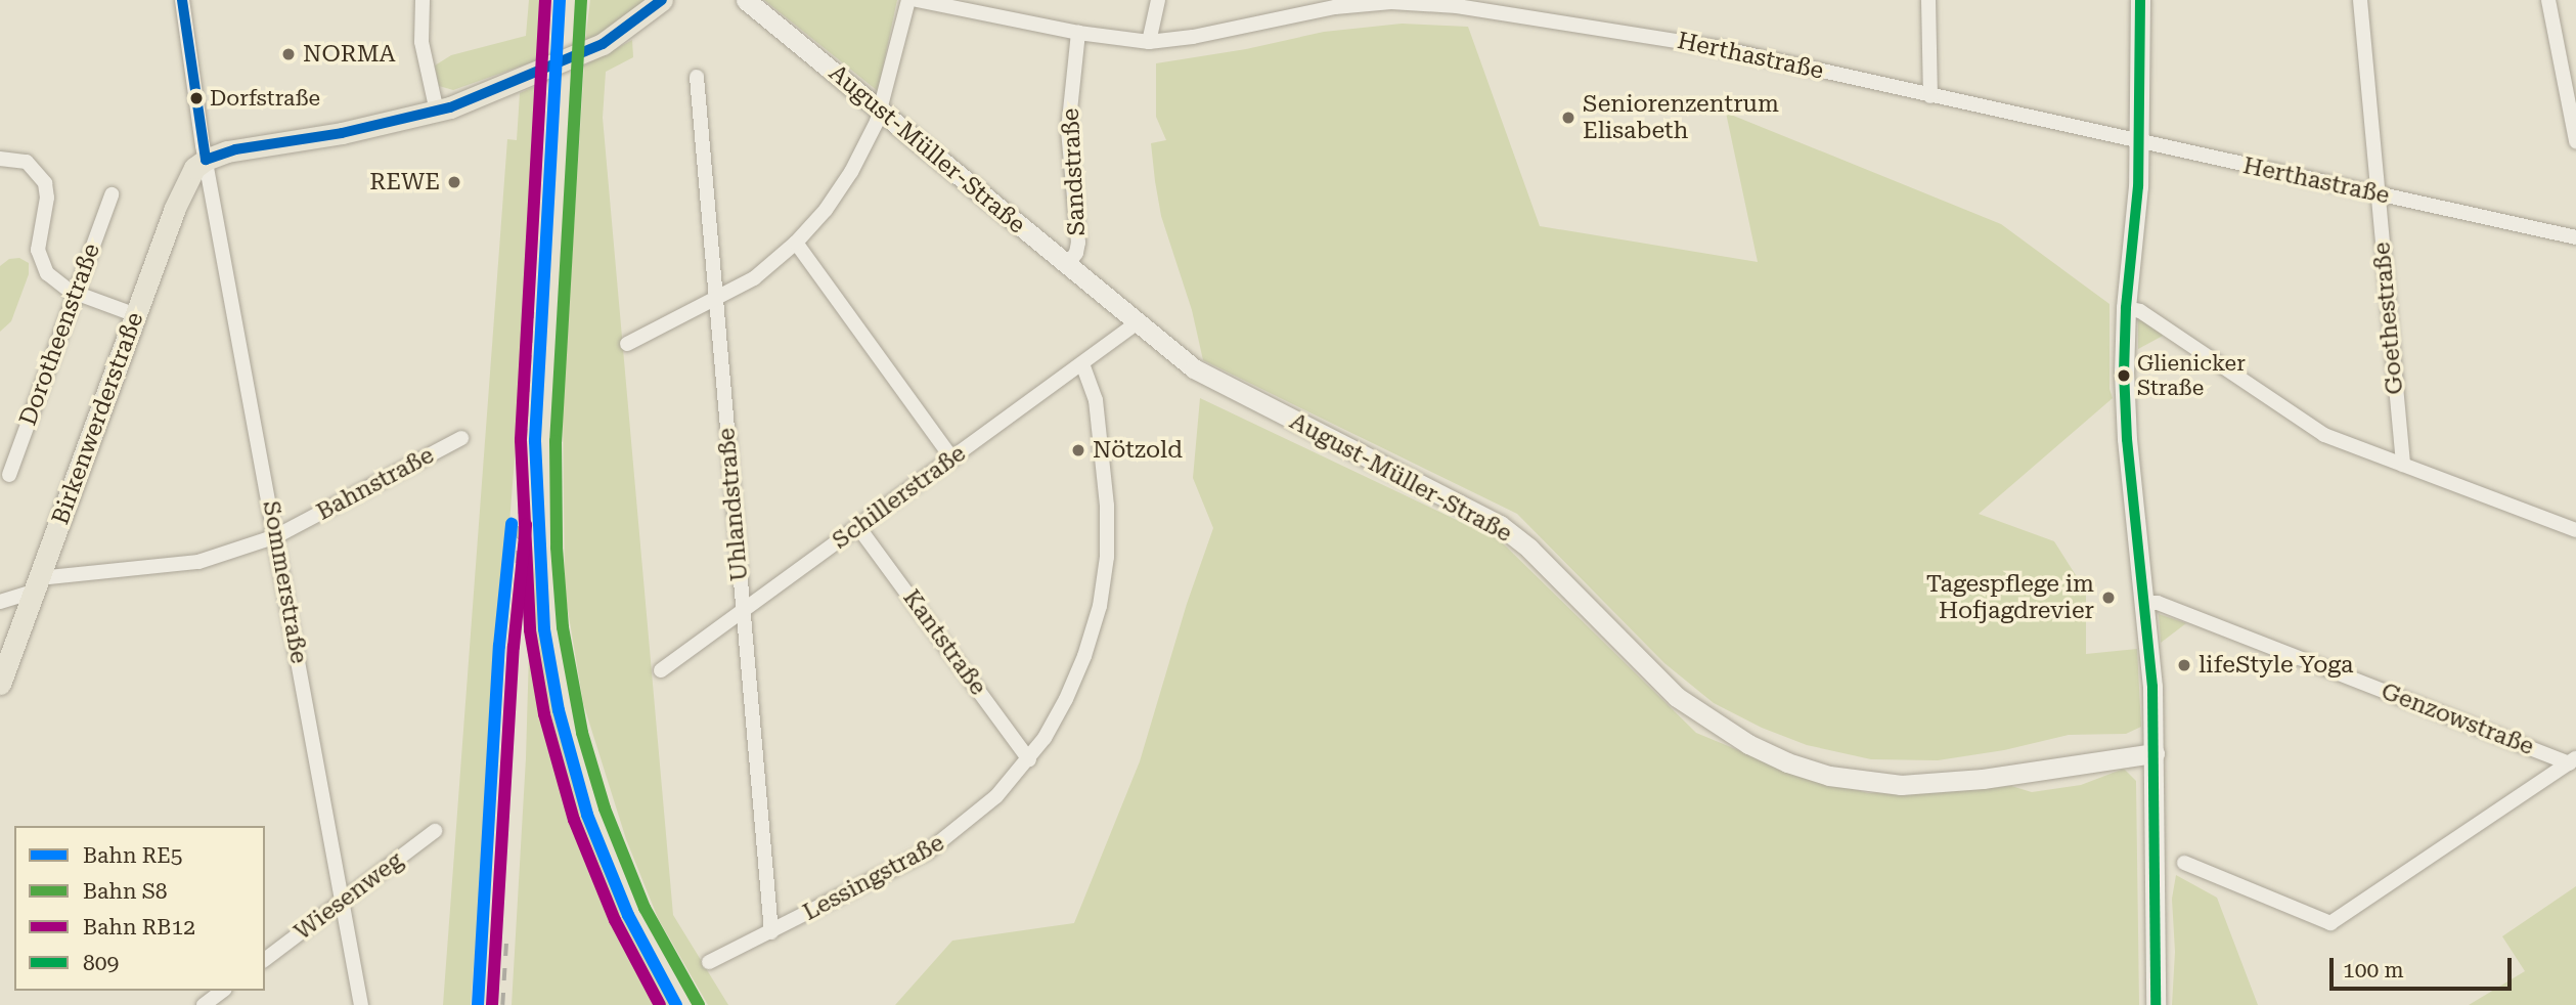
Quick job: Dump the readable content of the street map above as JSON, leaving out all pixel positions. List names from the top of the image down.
{
  "streets": {
    "main road": ["August-Müller-Straße", "Birkenwerderstraße"],
    "street": [
      "Herthastraße",
      "Sandstraße",
      "Goethestraße",
      "Dorotheenstraße",
      "Bahnstraße",
      "Schillerstraße",
      "Uhlandstraße",
      "Sommerstraße",
      "Kantstraße",
      "Genzowstraße",
      "Lessingstraße",
      "Wiesenweg"
    ]
  },
  "crossings": [
    ["Herthastraße", "Sandstraße"],
    ["Herthastraße", "Goethestraße"],
    ["August-Müller-Straße", "Sandstraße"],
    ["August-Müller-Straße", "Schillerstraße"],
    ["Birkenwerderstraße", "Bahnstraße"],
    ["Birkenwerderstraße", "Sommerstraße"],
    ["Bahnstraße", "Sommerstraße"],
    ["Schillerstraße", "Uhlandstraße"],
    ["Schillerstraße", "Kantstraße"],
    ["Schillerstraße", "Lessingstraße"],
    ["Uhlandstraße", "Lessingstraße"],
    ["Sommerstraße", "Wiesenweg"],
    ["Kantstraße", "Lessingstraße"]
  ],
  "places": [
    "NORMA",
    "Dorfstraße",
    "Seniorenzentrum Elisabeth",
    "REWE",
    "Glienicker Straße",
    "Nötzold",
    "Tagespflege im Hofjagdrevier",
    "lifeStyle Yoga"
  ],
  "lines": [
    "rail line RE5",
    "rail line S8",
    "rail line RB12",
    "transit line 809"
  ],
  "legend": [
    "Bahn RE5",
    "Bahn S8",
    "Bahn RB12",
    "809"
  ],
  "scale_bar": "100 m"
}
